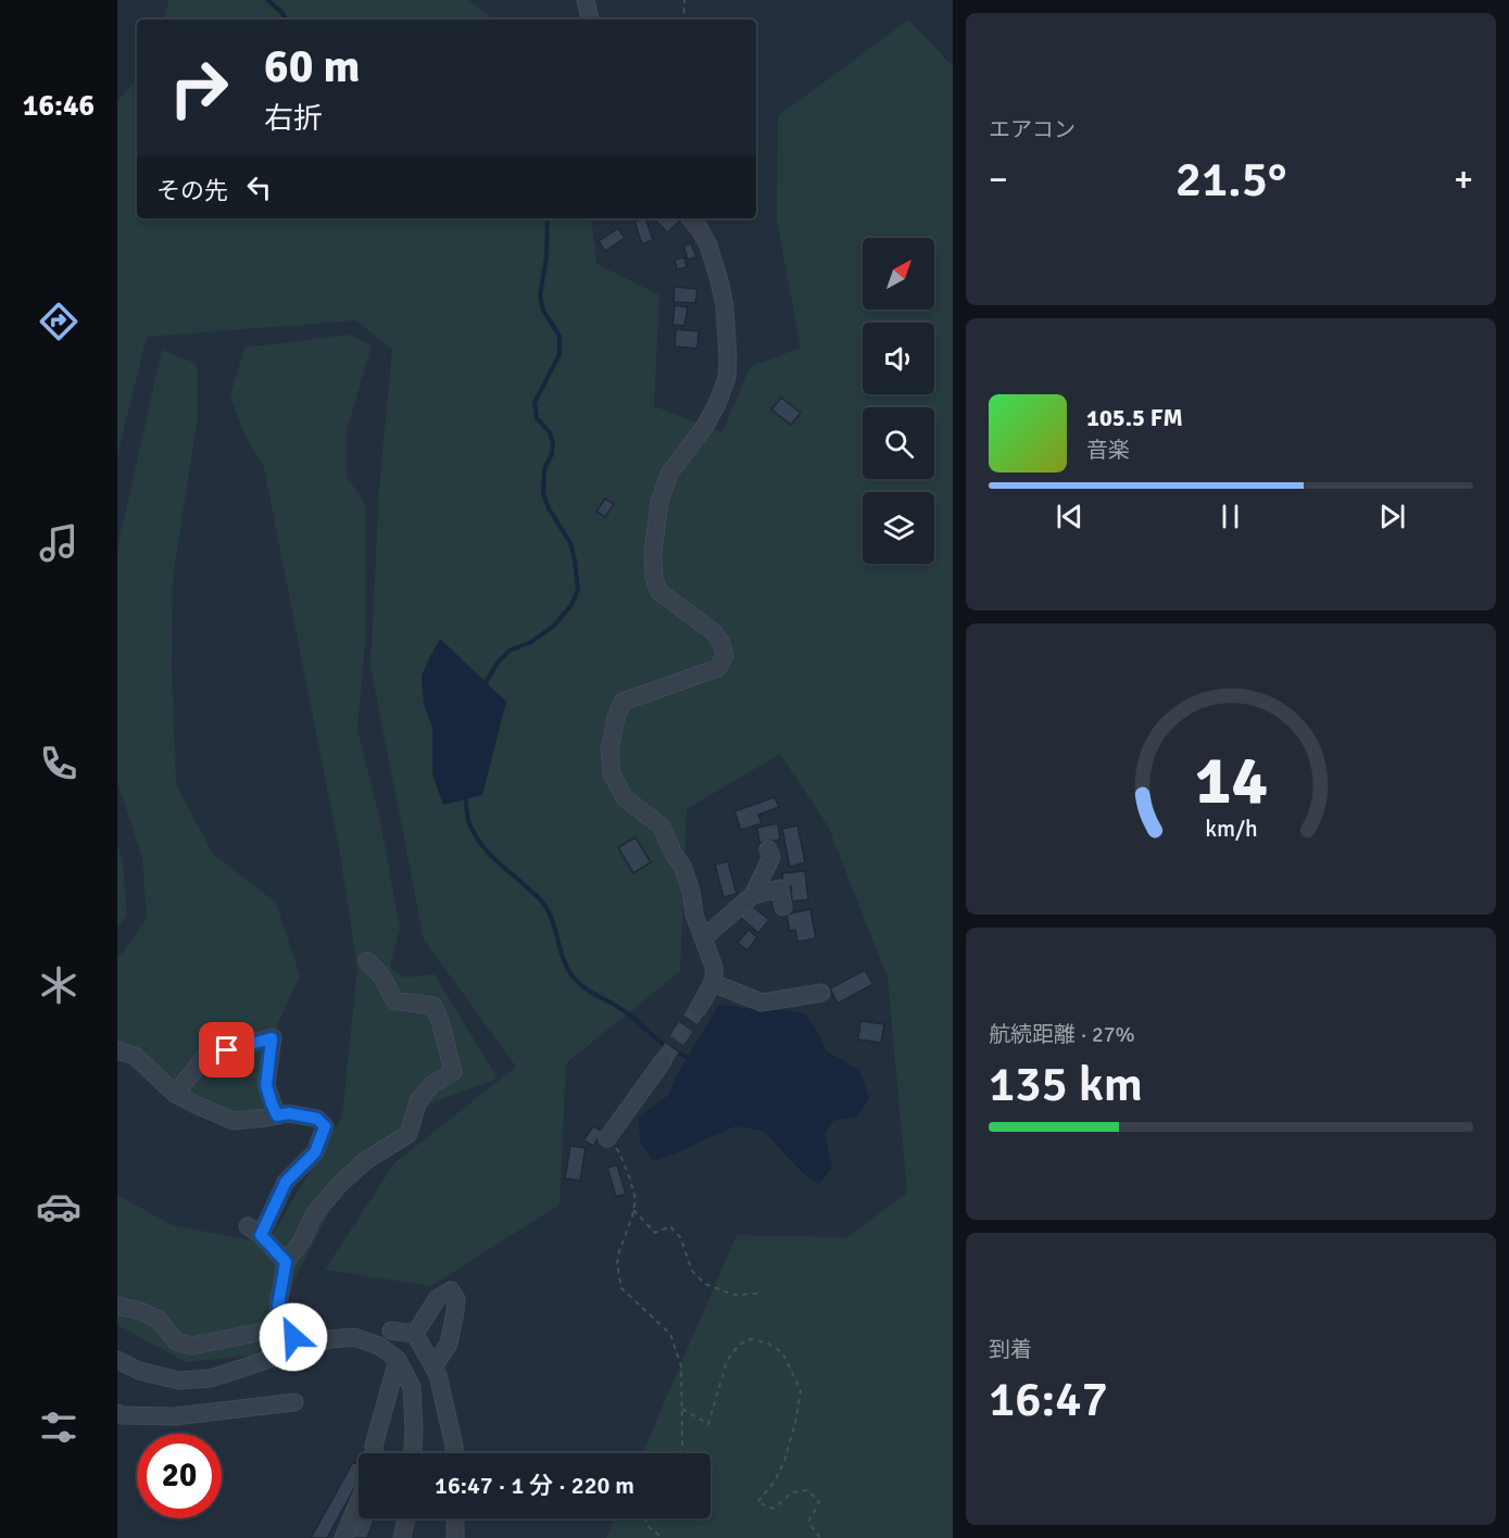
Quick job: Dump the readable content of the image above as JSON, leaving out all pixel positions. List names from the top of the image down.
{
  "north": "top right",
  "page": {
    "tabs": "16:46",
    "tile": [
      "エアコン",
      ["航続距離 · 27%", "135 km"],
      ["到着", "16:47"]
    ],
    "turn": ["60 m", "右折"],
    "heat": ["−", "21.5°", "+"],
    "then": "その先",
    "song": ["105.5 FM", "音楽"],
    "limit": "20",
    "trip": "16:47 · 1 分 · 220 m",
    "gauge": ["14", "km/h"]
  }
}
